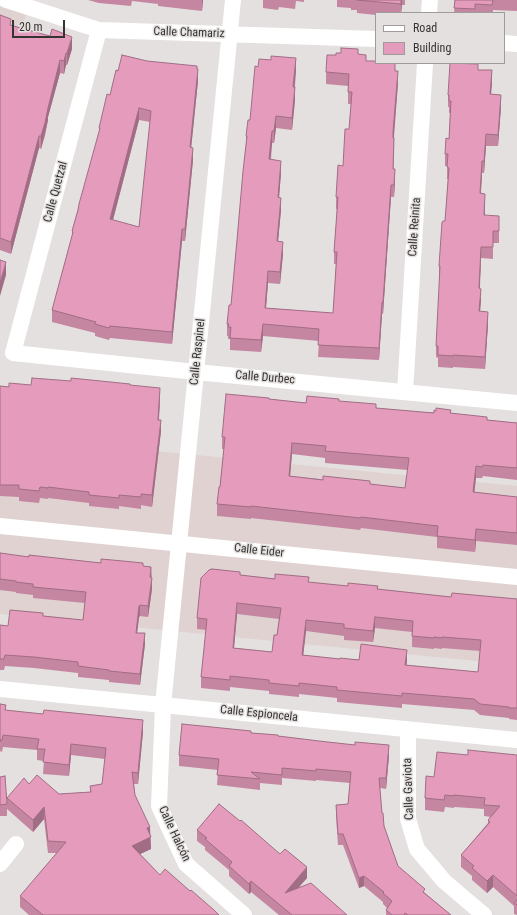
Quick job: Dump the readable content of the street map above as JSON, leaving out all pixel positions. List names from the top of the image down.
{
  "streets": {
    "street": [
      "Calle Chamariz",
      "Calle Quetzal",
      "Calle Reinita",
      "Calle Raspinel",
      "Calle Durbec",
      "Calle Eider",
      "Calle Espioncela",
      "Calle Gaviota",
      "Calle Halcón"
    ]
  },
  "crossings": [
    ["Calle Chamariz", "Calle Quetzal"],
    ["Calle Chamariz", "Calle Raspinel"],
    ["Calle Quetzal", "Calle Durbec"],
    ["Calle Reinita", "Calle Durbec"],
    ["Calle Raspinel", "Calle Durbec"],
    ["Calle Raspinel", "Calle Eider"],
    ["Calle Raspinel", "Calle Espioncela"],
    ["Calle Raspinel", "Calle Halcón"],
    ["Calle Espioncela", "Calle Gaviota"],
    ["Calle Espioncela", "Calle Halcón"]
  ],
  "legend": ["Road", "Building"],
  "scale_bar": "20 m"
}
